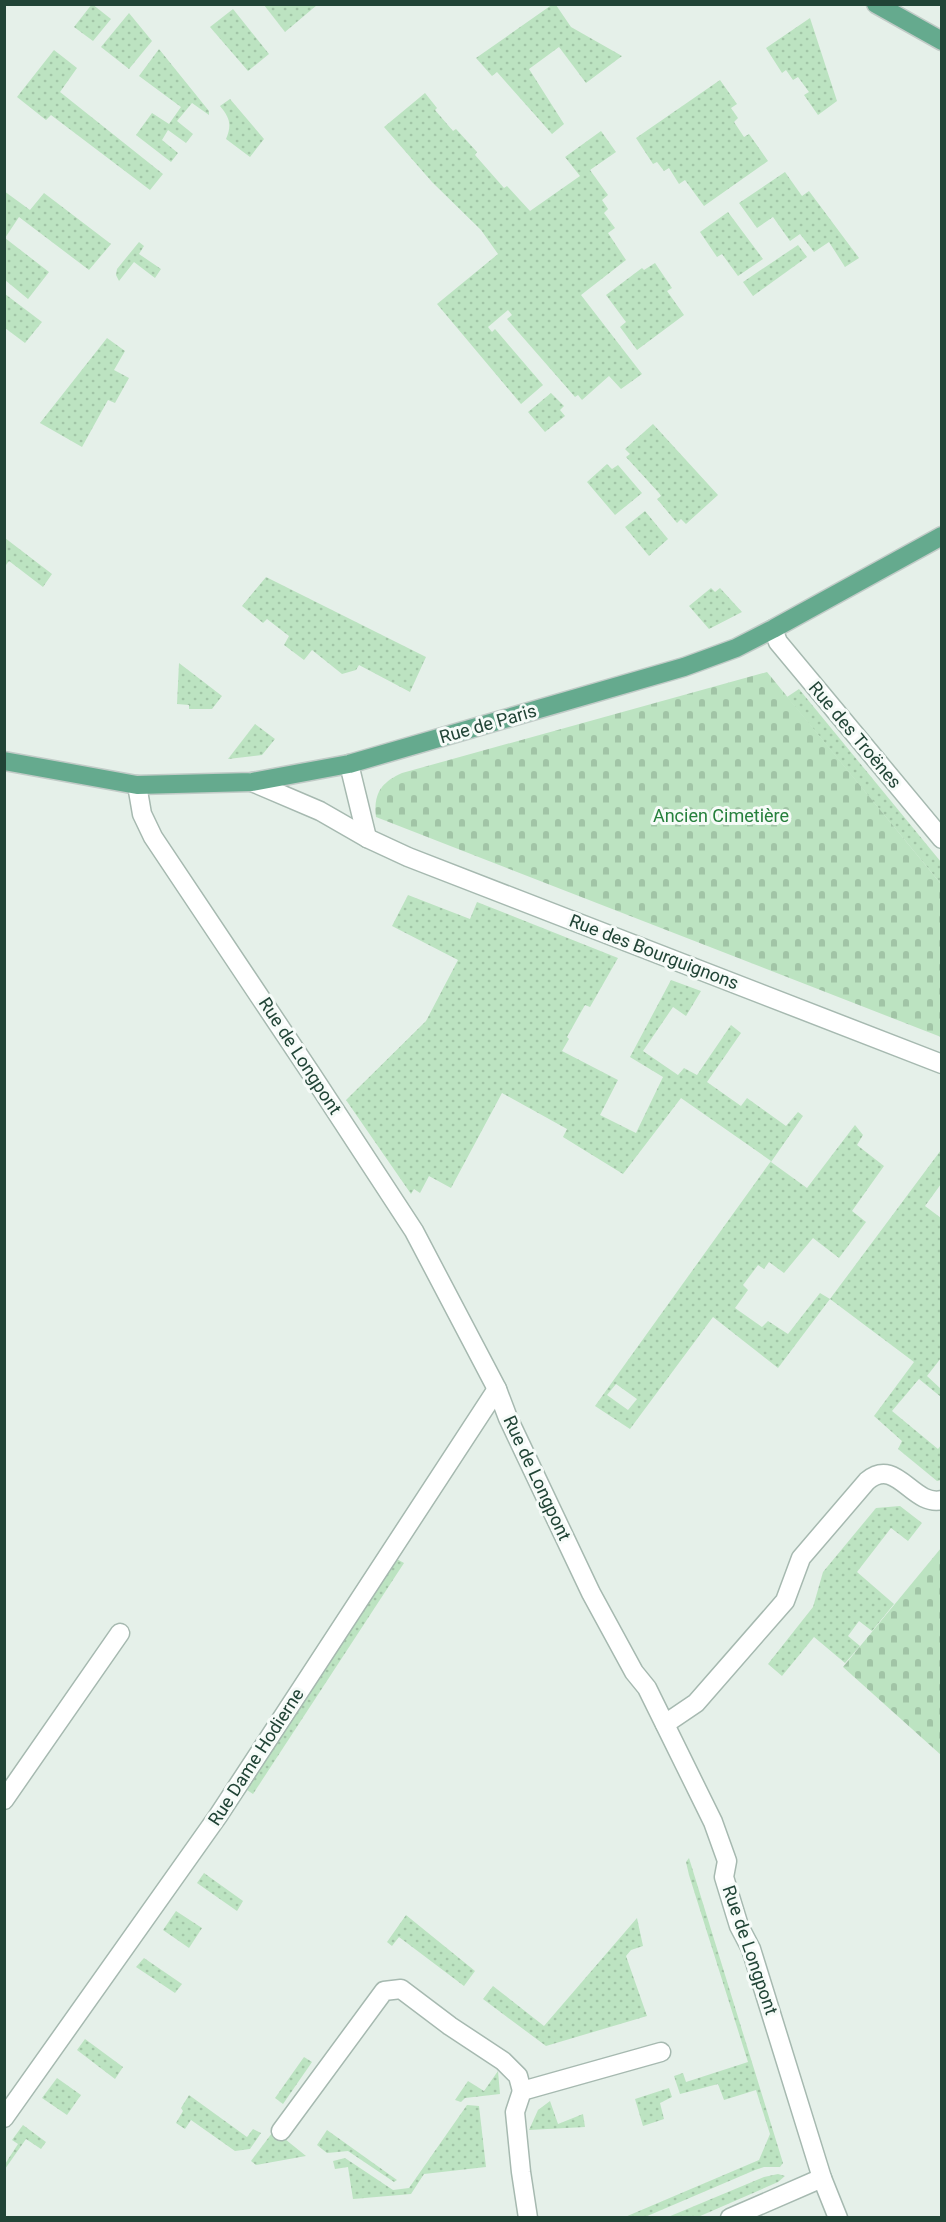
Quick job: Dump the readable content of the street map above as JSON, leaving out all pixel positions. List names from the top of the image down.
{
  "streets": {
    "main road": ["Rue de Paris"],
    "street": [
      "Rue des Troënes",
      "Rue des Bourguignons",
      "Rue de Longpont",
      "Rue Dame Hodierne"
    ]
  },
  "crossings": [
    ["Rue de Paris", "Rue des Troënes"],
    ["Rue de Paris", "Rue des Bourguignons"],
    ["Rue de Paris", "Rue de Longpont"],
    ["Rue de Longpont", "Rue Dame Hodierne"]
  ],
  "parks": ["Ancien Cimetière"]
}
